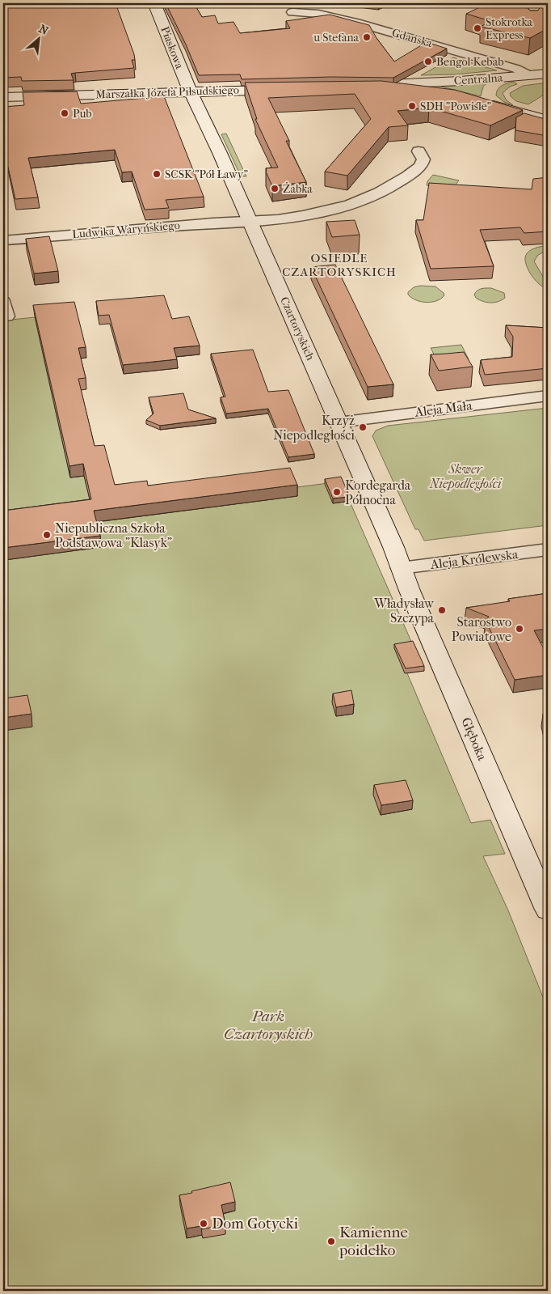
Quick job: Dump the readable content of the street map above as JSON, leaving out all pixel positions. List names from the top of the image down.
{
  "streets": {
    "main road": [
      "Piaskowa",
      "Centralna",
      "Marszałka Józefa Piłsudskiego",
      "Czartoryskich",
      "Głęboka"
    ],
    "street": [
      "Gdańska",
      "Ludwika Waryńskiego",
      "Aleja Mała",
      "Aleja Królewska"
    ]
  },
  "crossings": [
    ["Gdańska", "Centralna"],
    ["Piaskowa", "Marszałka Józefa Piłsudskiego"],
    ["Piaskowa", "Czartoryskich"],
    ["Marszałka Józefa Piłsudskiego", "Czartoryskich"],
    ["Ludwika Waryńskiego", "Czartoryskich"],
    ["Czartoryskich", "Aleja Mała"],
    ["Czartoryskich", "Aleja Królewska"],
    ["Czartoryskich", "Głęboka"],
    ["Aleja Królewska", "Głęboka"]
  ],
  "districts": ["OSIEDLE CZARTORYSKICH"],
  "parks": ["Skwer Niepodległości", "Park Czartoryskich"],
  "places": [
    "Stokrotka Express",
    "u Stefana",
    "Bengol Kebab",
    "SDH \"Powiśle\"",
    "Pub",
    "SCSK \"Pół Ławy\"",
    "Żabka",
    "Krzyż Niepodległości",
    "Kordegarda Północna",
    "Niepubliczna Szkoła Podstawowa \"Klasyk\"",
    "Władysław Szczypa",
    "Starostwo Powiatowe",
    "Dom Gotycki",
    "Kamienne poidełko"
  ],
  "north": "top right"
}
